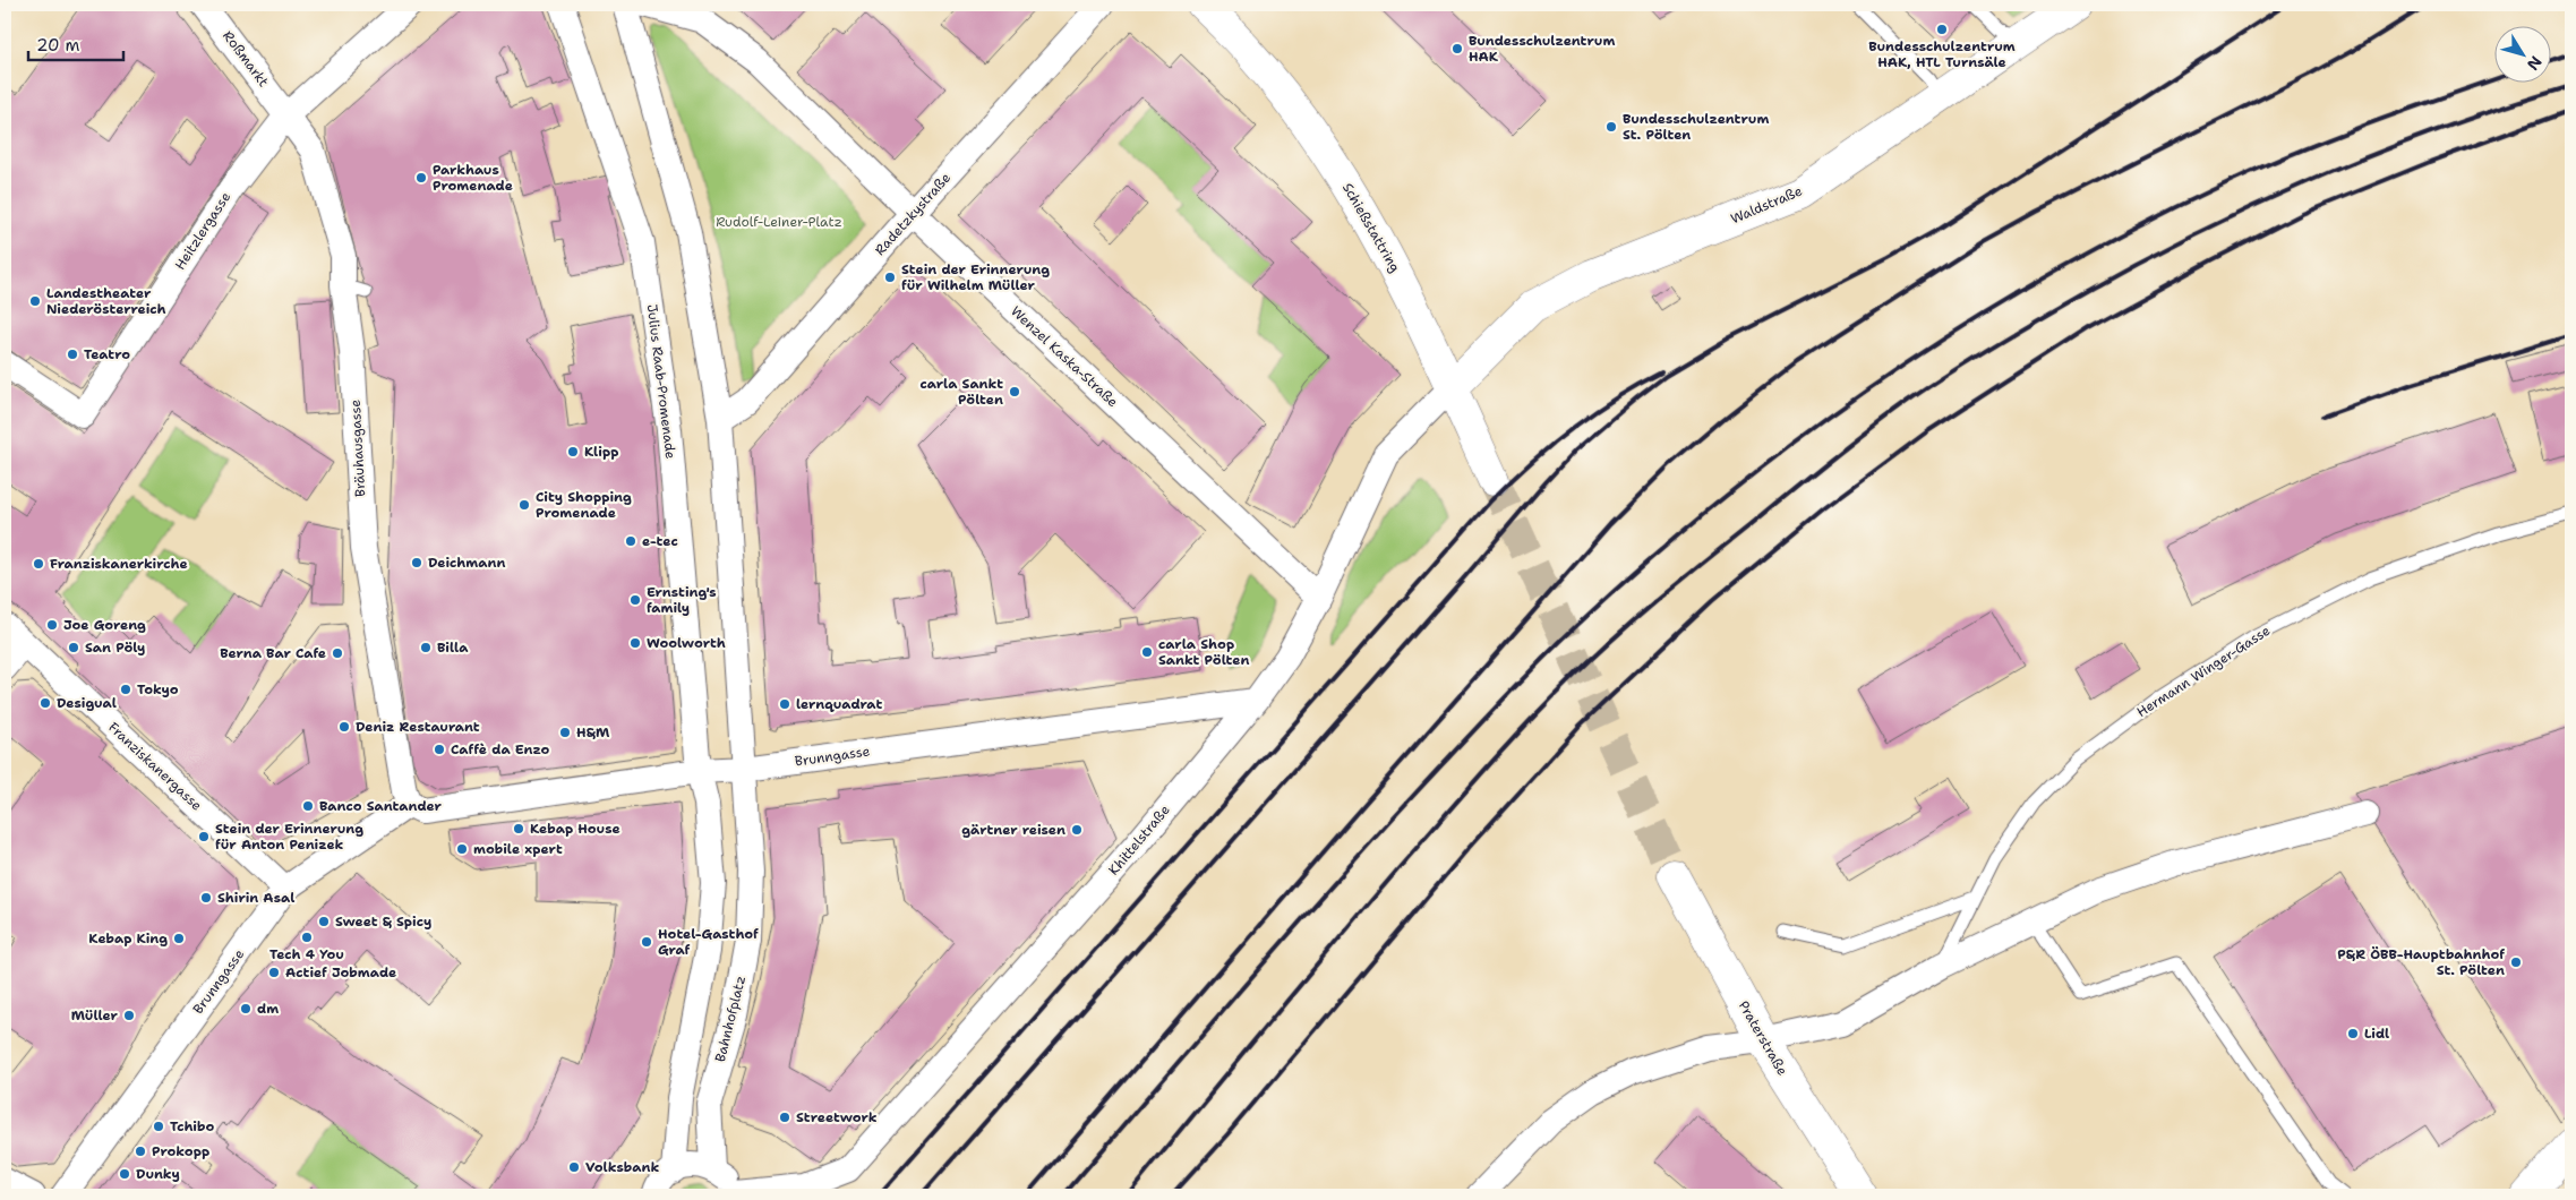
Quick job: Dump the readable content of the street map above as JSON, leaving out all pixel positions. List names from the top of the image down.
{
  "streets": {
    "main road": ["Waldstraße", "Schießstattring", "Praterstraße"],
    "street": [
      "Roßmarkt",
      "Radetzkystraße",
      "Heitzlergasse",
      "Wenzel Kaska-Straße",
      "Julius Raab-Promenade",
      "Bräuhausgasse",
      "Brunngasse",
      "Franziskanergasse",
      "Khittelstraße",
      "Bahnhofplatz"
    ],
    "lane": ["Hermann Winger-Gasse"]
  },
  "crossings": [
    ["Roßmarkt", "Heitzlergasse"],
    ["Roßmarkt", "Bräuhausgasse"],
    ["Waldstraße", "Schießstattring"],
    ["Waldstraße", "Khittelstraße"],
    ["Radetzkystraße", "Wenzel Kaska-Straße"],
    ["Schießstattring", "Khittelstraße"],
    ["Heitzlergasse", "Bräuhausgasse"],
    ["Wenzel Kaska-Straße", "Khittelstraße"],
    ["Julius Raab-Promenade", "Brunngasse"],
    ["Bräuhausgasse", "Brunngasse"],
    ["Brunngasse", "Franziskanergasse"],
    ["Brunngasse", "Khittelstraße"],
    ["Brunngasse", "Bahnhofplatz"]
  ],
  "parks": ["Rudolf-Leiner-Platz"],
  "places": [
    "Bundesschulzentrum HAK, HTL Turnsäle",
    "Bundesschulzentrum HAK",
    "Bundesschulzentrum St. Pölten",
    "Parkhaus Promenade",
    "Stein der Erinnerung für Wilhelm Müller",
    "Landestheater Niederösterreich",
    "Teatro",
    "carla Sankt Pölten",
    "Klipp",
    "City Shopping Promenade",
    "e-tec",
    "Deichmann",
    "Franziskanerkirche",
    "Ernsting's family",
    "Joe Goreng",
    "Woolworth",
    "San Pöly",
    "Billa",
    "carla Shop Sankt Pölten",
    "Berna Bar Cafe",
    "Tokyo",
    "Desigual",
    "lernquadrat",
    "Deniz Restaurant",
    "H&M",
    "Caffè da Enzo",
    "Banco Santander",
    "Kebap House",
    "gärtner reisen",
    "Stein der Erinnerung für Anton Penizek",
    "mobile xpert",
    "Shirin Asal",
    "Sweet & Spicy",
    "Tech 4 You",
    "Kebap King",
    "Hotel-Gasthof Graf",
    "P&R ÖBB-Hauptbahnhof St. Pölten",
    "Actief Jobmade",
    "dm",
    "Müller",
    "Lidl",
    "Streetwork",
    "Tchibo",
    "Prokopp",
    "Volksbank",
    "Dunky"
  ],
  "scale_bar": "20 m",
  "north": "bottom right"
}
